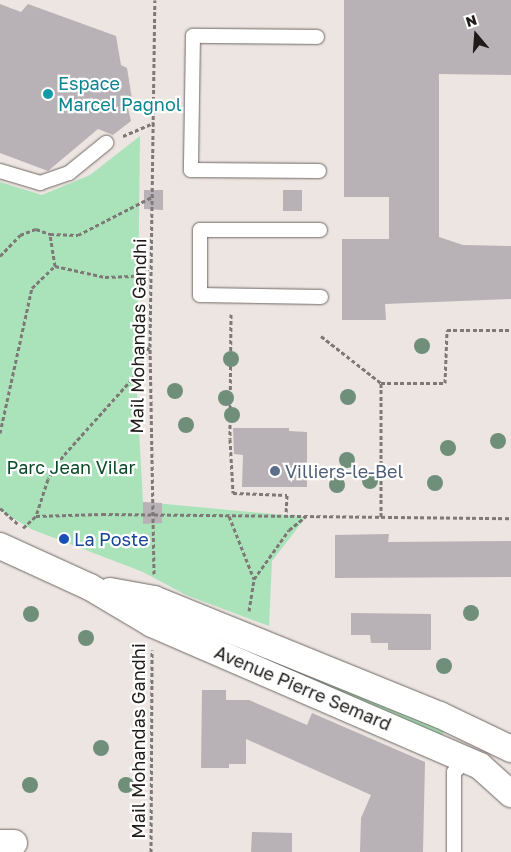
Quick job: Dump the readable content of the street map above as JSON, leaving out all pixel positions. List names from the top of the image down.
{
  "streets": {
    "street": ["Avenue Pierre Semard"],
    "path": ["Mail Mohandas Gandhi"]
  },
  "crossings": [
    ["Mail Mohandas Gandhi", "Avenue Pierre Semard"]
  ],
  "parks": ["Parc Jean Vilar"],
  "places": ["Espace Marcel Pagnol", "Villiers-le-Bel", "La Poste"],
  "north": "top"
}
